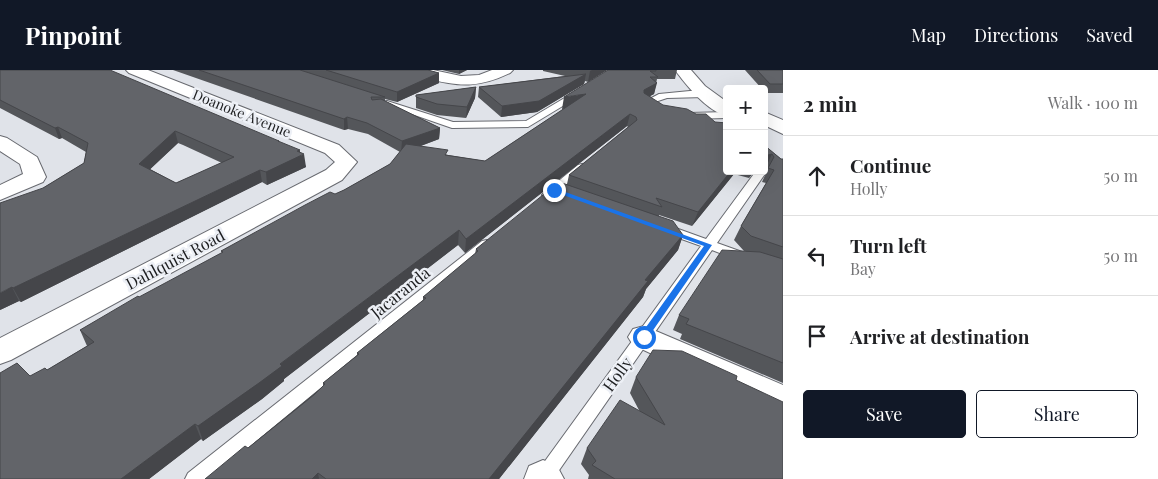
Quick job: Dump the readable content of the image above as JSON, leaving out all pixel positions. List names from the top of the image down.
{
  "streets": {
    "street": ["Doanoke Avenue", "Dahlquist Road"],
    "lane": ["Jacaranda", "Holly"]
  },
  "crossings": [
    ["Doanoke Avenue", "Dahlquist Road"]
  ],
  "page": {
    "header": "Pinpoint",
    "nav": ["Map", "Directions", "Saved"],
    "heading": ["2 min", "Walk · 100 m"],
    "map_buttons": ["+", "−"],
    "list": [
      ["Continue", "Holly", "50 m"],
      ["Turn left", "Bay", "50 m"],
      "Arrive at destination"
    ],
    "buttons": ["Save", "Share"]
  }
}
